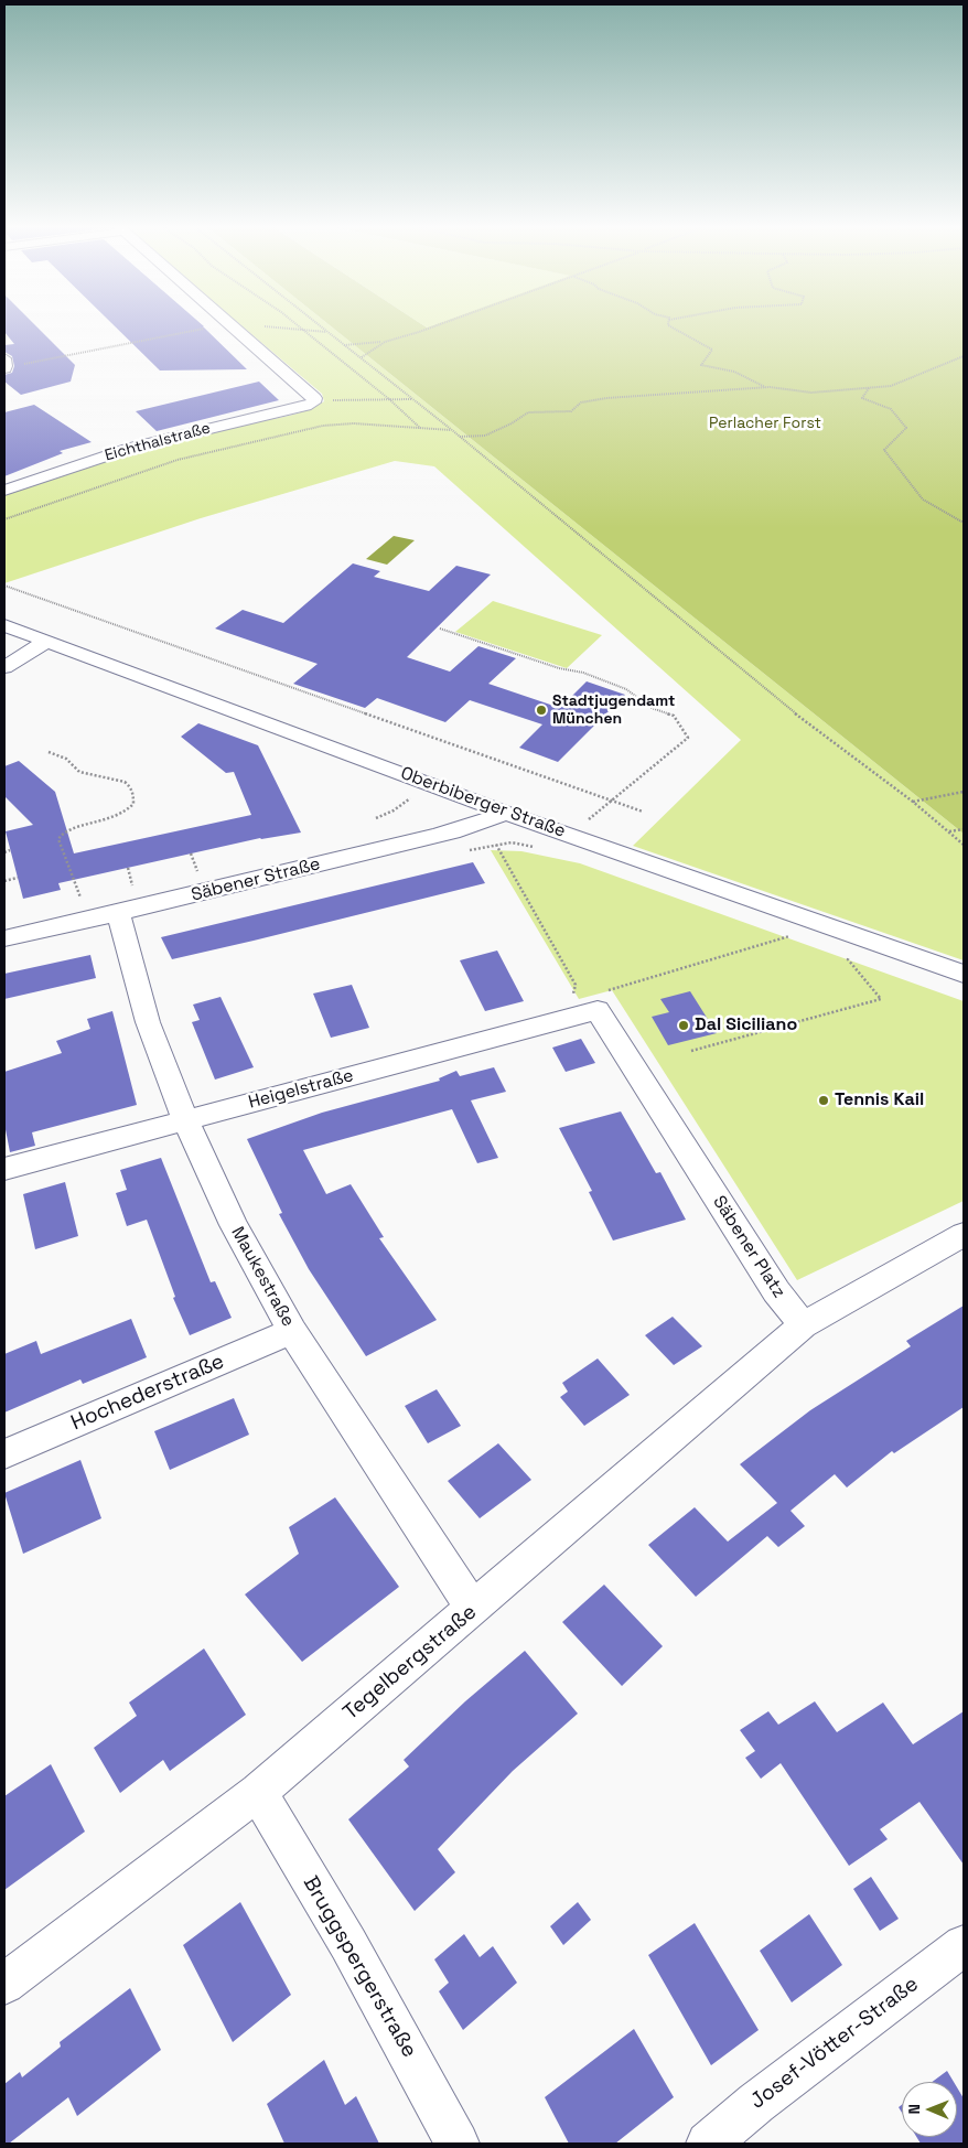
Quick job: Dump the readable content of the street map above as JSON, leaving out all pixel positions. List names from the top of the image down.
{
  "streets": {
    "street": [
      "Eichthalstraße",
      "Oberbiberger Straße",
      "Säbener Straße",
      "Heigelstraße",
      "Säbener Platz",
      "Maukestraße",
      "Hochederstraße",
      "Tegelbergstraße",
      "Bruggspergerstraße",
      "Josef-Vötter-Straße"
    ]
  },
  "crossings": [
    ["Oberbiberger Straße", "Säbener Straße"],
    ["Säbener Straße", "Maukestraße"],
    ["Heigelstraße", "Säbener Platz"],
    ["Heigelstraße", "Maukestraße"],
    ["Säbener Platz", "Tegelbergstraße"],
    ["Maukestraße", "Hochederstraße"],
    ["Maukestraße", "Tegelbergstraße"],
    ["Tegelbergstraße", "Bruggspergerstraße"]
  ],
  "parks": ["Perlacher Forst"],
  "places": ["Stadtjugendamt München", "Dal Siciliano", "Tennis Kail"],
  "north": "left"
}
